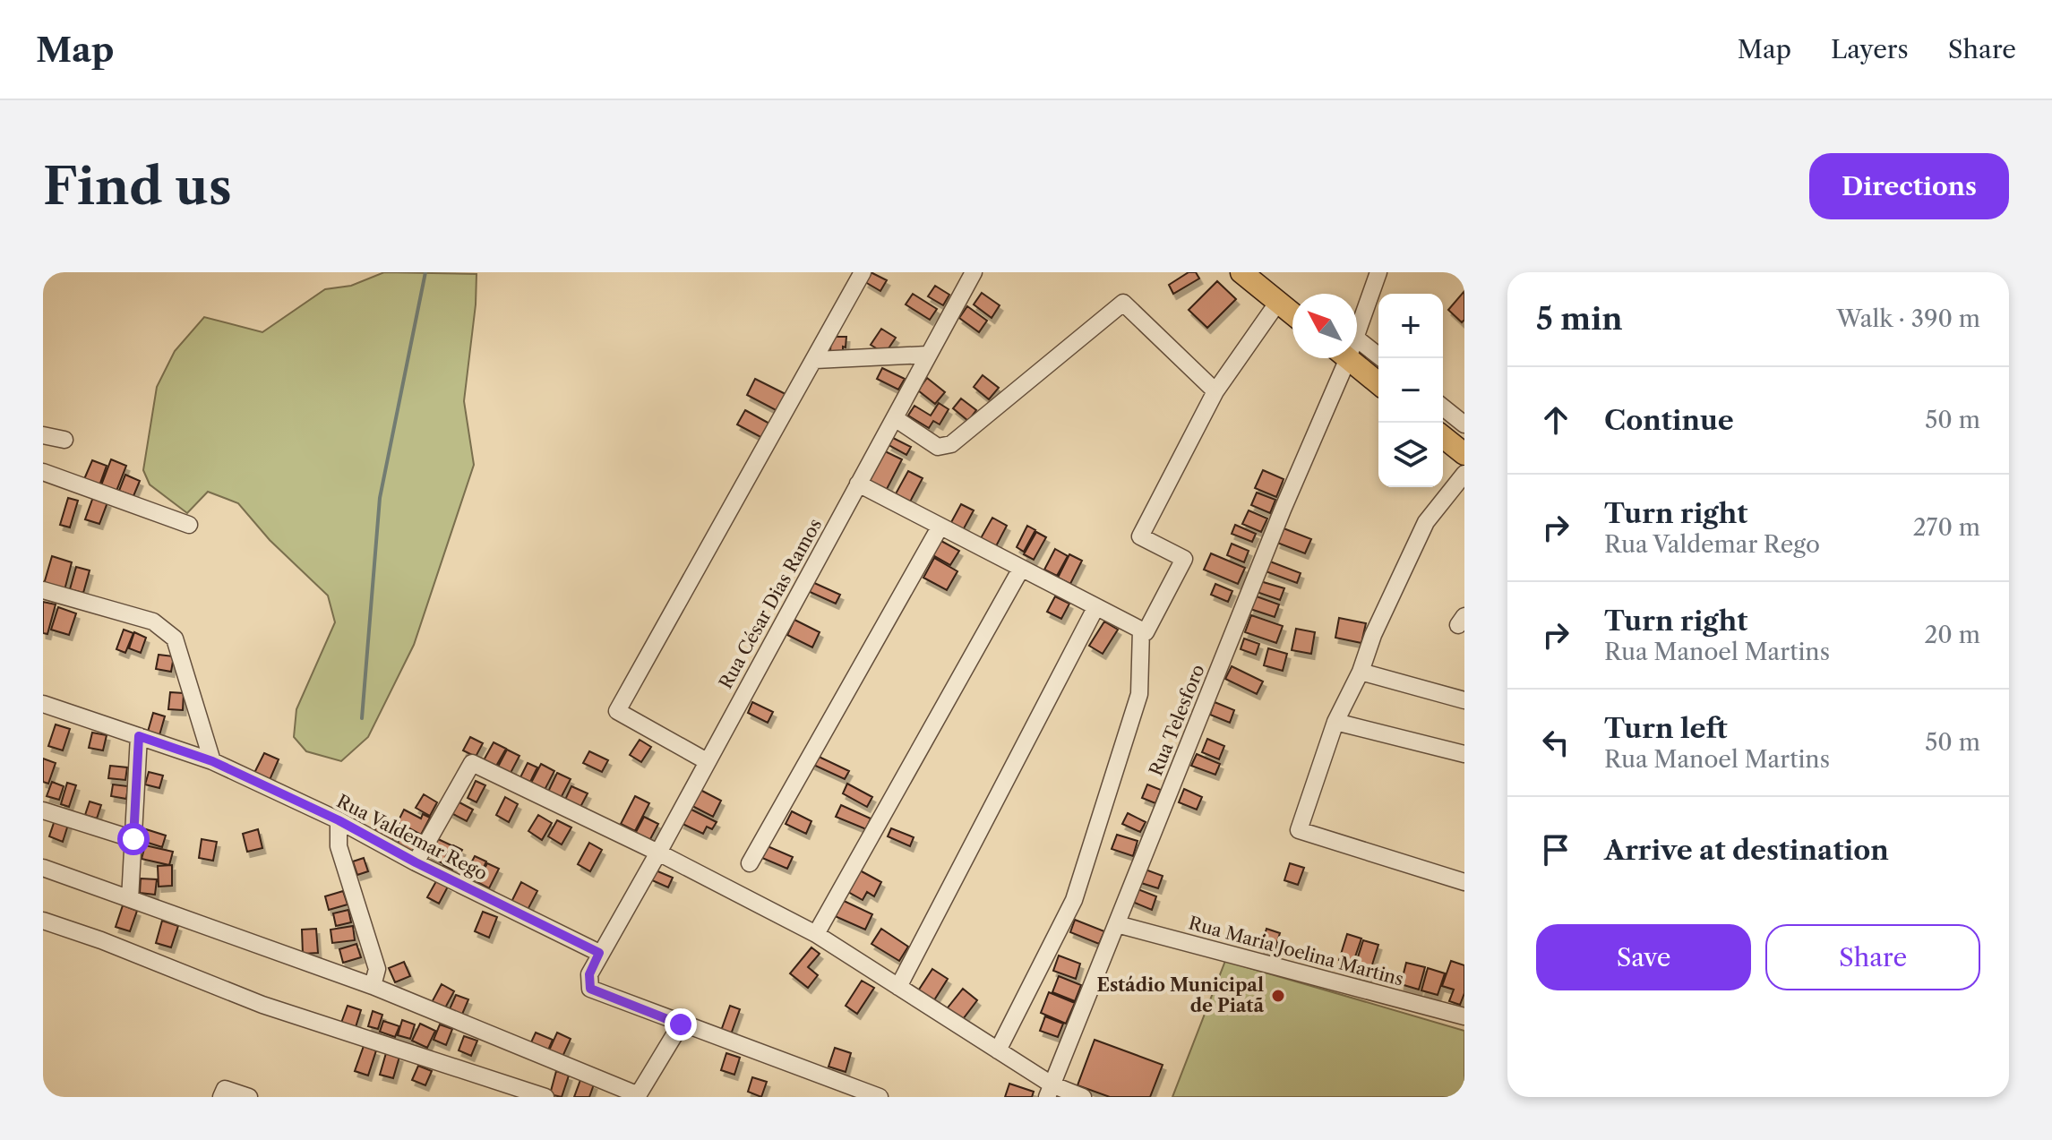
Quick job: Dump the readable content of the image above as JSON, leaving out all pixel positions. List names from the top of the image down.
{
  "streets": {
    "street": [
      "Rua César Dias Ramos",
      "Rua Telesforo",
      "Rua Valdemar Rego",
      "Rua Maria Joelina Martins"
    ]
  },
  "crossings": [
    ["Rua César Dias Ramos", "Rua Valdemar Rego"],
    ["Rua Telesforo", "Rua Maria Joelina Martins"]
  ],
  "places": ["Estádio Municipal de Piatã"],
  "north": "top left",
  "page": {
    "header": "Map",
    "nav": ["Map", "Layers", "Share"],
    "buttons": [
      "Directions",
      ["Save", "Share"]
    ],
    "title": "Find us",
    "heading": ["5 min", "Walk · 390 m"],
    "map_buttons": ["+", "−"],
    "list": [
      ["Continue", "50 m"],
      ["Turn right", "Rua Valdemar Rego", "270 m"],
      ["Turn right", "Rua Manoel Martins", "20 m"],
      ["Turn left", "Rua Manoel Martins", "50 m"],
      "Arrive at destination"
    ]
  }
}
